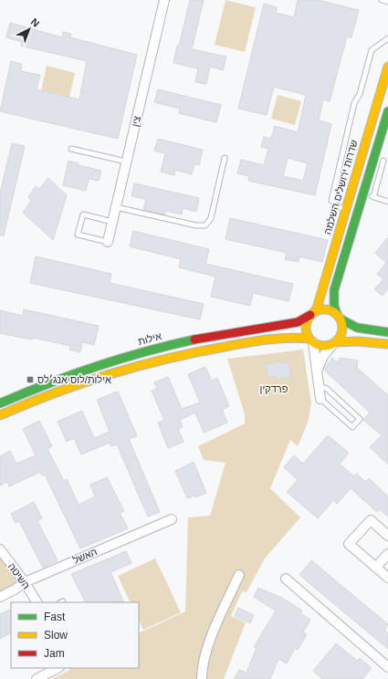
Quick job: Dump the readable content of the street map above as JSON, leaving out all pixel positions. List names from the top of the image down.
{
  "streets": {
    "street": [
      "צין",
      "שדרות ירושלים השלמה",
      "אילות",
      "האשל",
      "השיטה"
    ]
  },
  "crossings": [
    ["שדרות ירושלים השלמה", "אילות"],
    ["האשל", "השיטה"]
  ],
  "parks": ["פרדקין"],
  "places": {
    "transit": ["אילות/לוס אנג׳לס"]
  },
  "legend": ["Fast", "Slow", "Jam"],
  "north": "top right"
}
